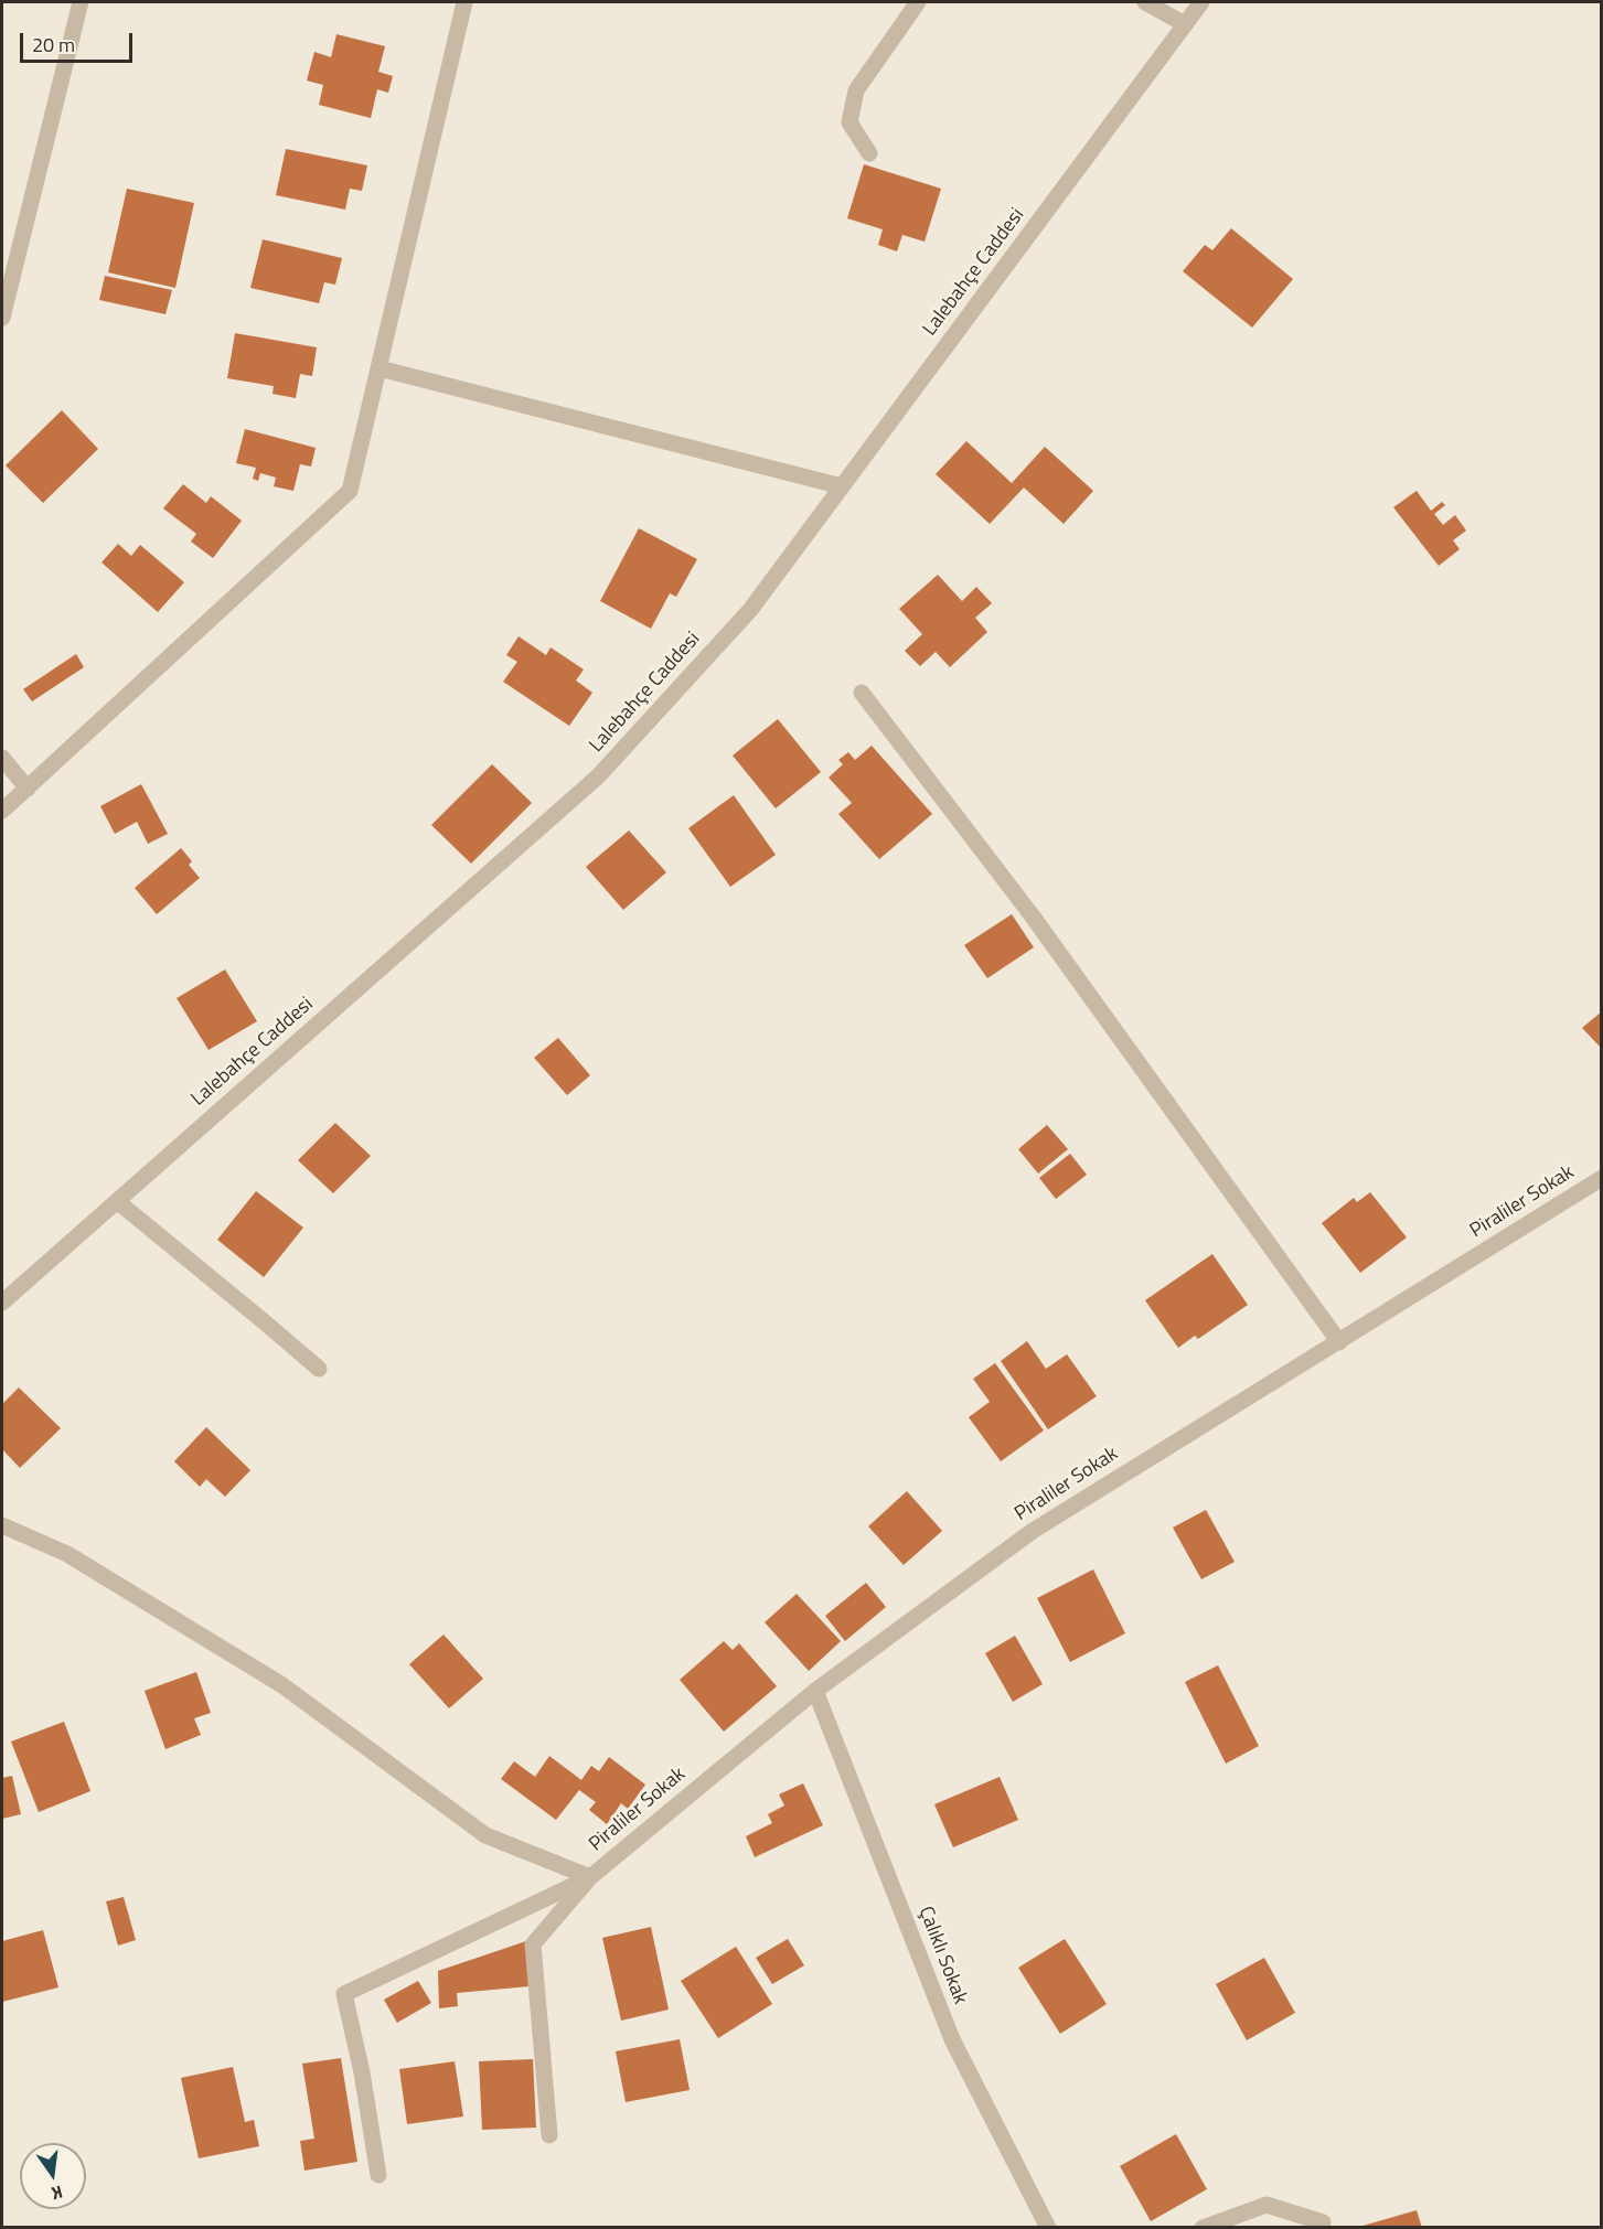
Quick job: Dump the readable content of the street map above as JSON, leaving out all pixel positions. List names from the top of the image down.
{
  "streets": {
    "street": ["Lalebahçe Caddesi", "Piraliler Sokak", "Çalıklı Sokak"]
  },
  "crossings": [
    ["Piraliler Sokak", "Çalıklı Sokak"]
  ],
  "scale_bar": "20 m",
  "north": "bottom"
}
